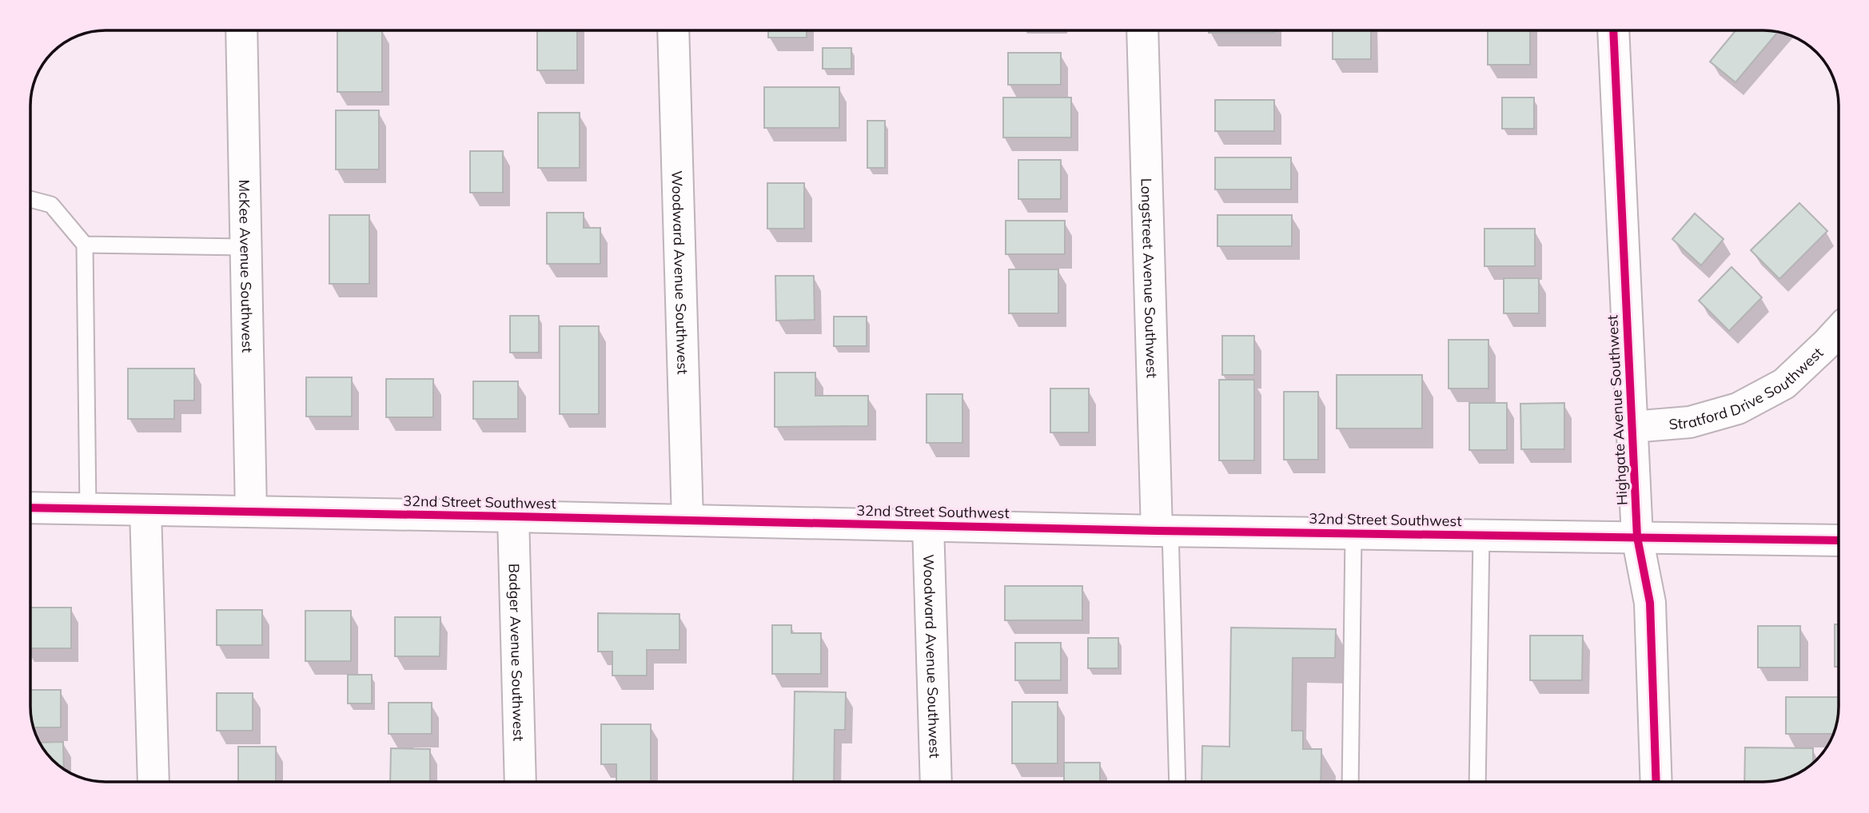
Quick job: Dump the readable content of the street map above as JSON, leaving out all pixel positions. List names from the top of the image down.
{
  "streets": {
    "street": [
      "McKee Avenue Southwest",
      "Woodward Avenue Southwest",
      "Longstreet Avenue Southwest",
      "Stratford Drive Southwest",
      "Highgate Avenue Southwest",
      "32nd Street Southwest",
      "Badger Avenue Southwest"
    ]
  },
  "crossings": [
    ["McKee Avenue Southwest", "32nd Street Southwest"],
    ["Woodward Avenue Southwest", "32nd Street Southwest"],
    ["Longstreet Avenue Southwest", "32nd Street Southwest"],
    ["Stratford Drive Southwest", "Highgate Avenue Southwest"],
    ["Highgate Avenue Southwest", "32nd Street Southwest"],
    ["32nd Street Southwest", "Badger Avenue Southwest"]
  ]
}
